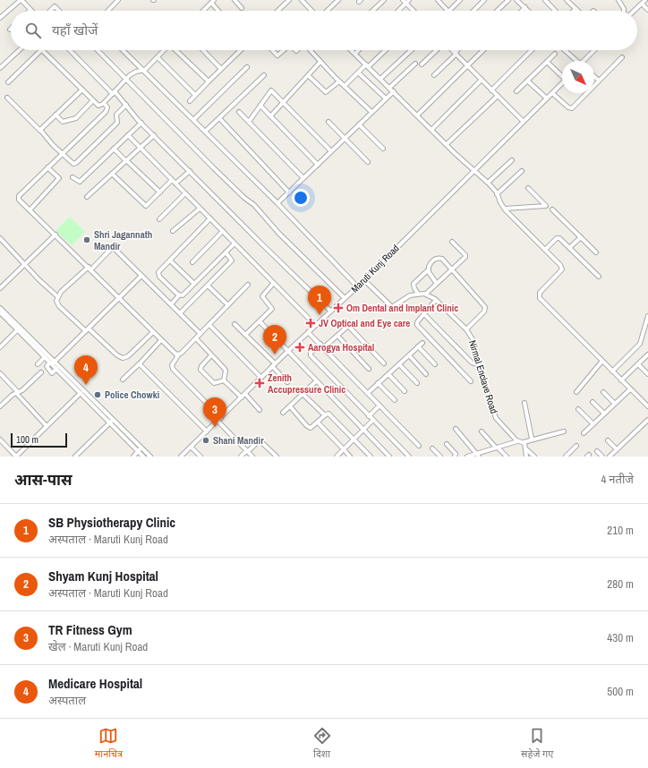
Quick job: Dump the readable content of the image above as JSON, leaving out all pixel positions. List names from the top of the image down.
{
  "streets": {
    "street": ["Maruti Kunj Road", "Nirmal Enclave Road"]
  },
  "places": {
    "other": ["Shri Jagannath Mandir", "Police Chowki", "Shani Mandir"],
    "health": [
      "Om Dental and Implant Clinic",
      "JV Optical and Eye care",
      "Aarogya Hospital",
      "Zenith Accupressure Clinic"
    ]
  },
  "scale_bar": "100 m",
  "north": "bottom right",
  "page": {
    "search": "यहाँ खोजें",
    "pins": [
      "1",
      "2",
      "4",
      "3"
    ],
    "scale": "100 m",
    "heading": ["आस-पास", "4 नतीजे"],
    "list": [
      {
        "mark": "1",
        "name": "SB Physiotherapy Clinic",
        "note": "अस्पताल · Maruti Kunj Road",
        "value": "210 m"
      },
      {
        "mark": "2",
        "name": "Shyam Kunj Hospital",
        "note": "अस्पताल · Maruti Kunj Road",
        "value": "280 m"
      },
      {
        "mark": "3",
        "name": "TR Fitness Gym",
        "note": "खेल · Maruti Kunj Road",
        "value": "430 m"
      },
      {
        "mark": "4",
        "name": "Medicare Hospital",
        "note": "अस्पताल",
        "value": "500 m"
      }
    ],
    "nav": ["मानचित्र", "दिशा", "सहेजे गए"]
  }
}
